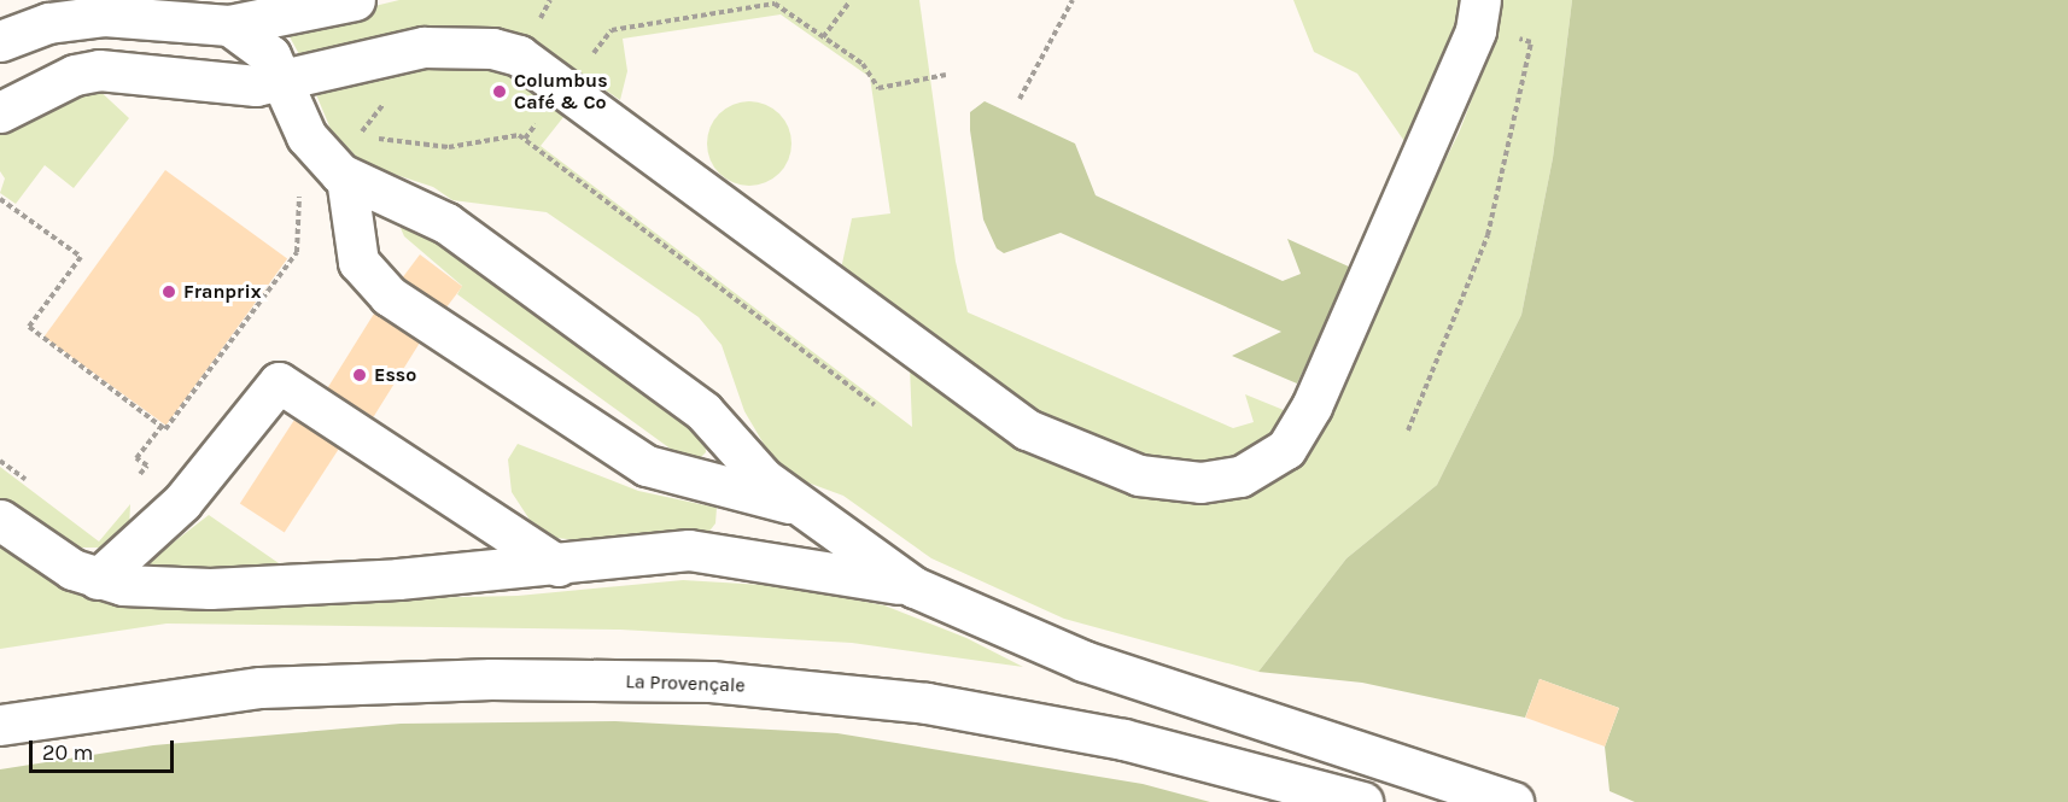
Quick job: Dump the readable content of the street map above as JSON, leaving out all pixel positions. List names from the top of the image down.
{
  "streets": {
    "main road": ["La Provençale"]
  },
  "places": ["Columbus Café & Co", "Franprix", "Esso"],
  "scale_bar": "20 m"
}
